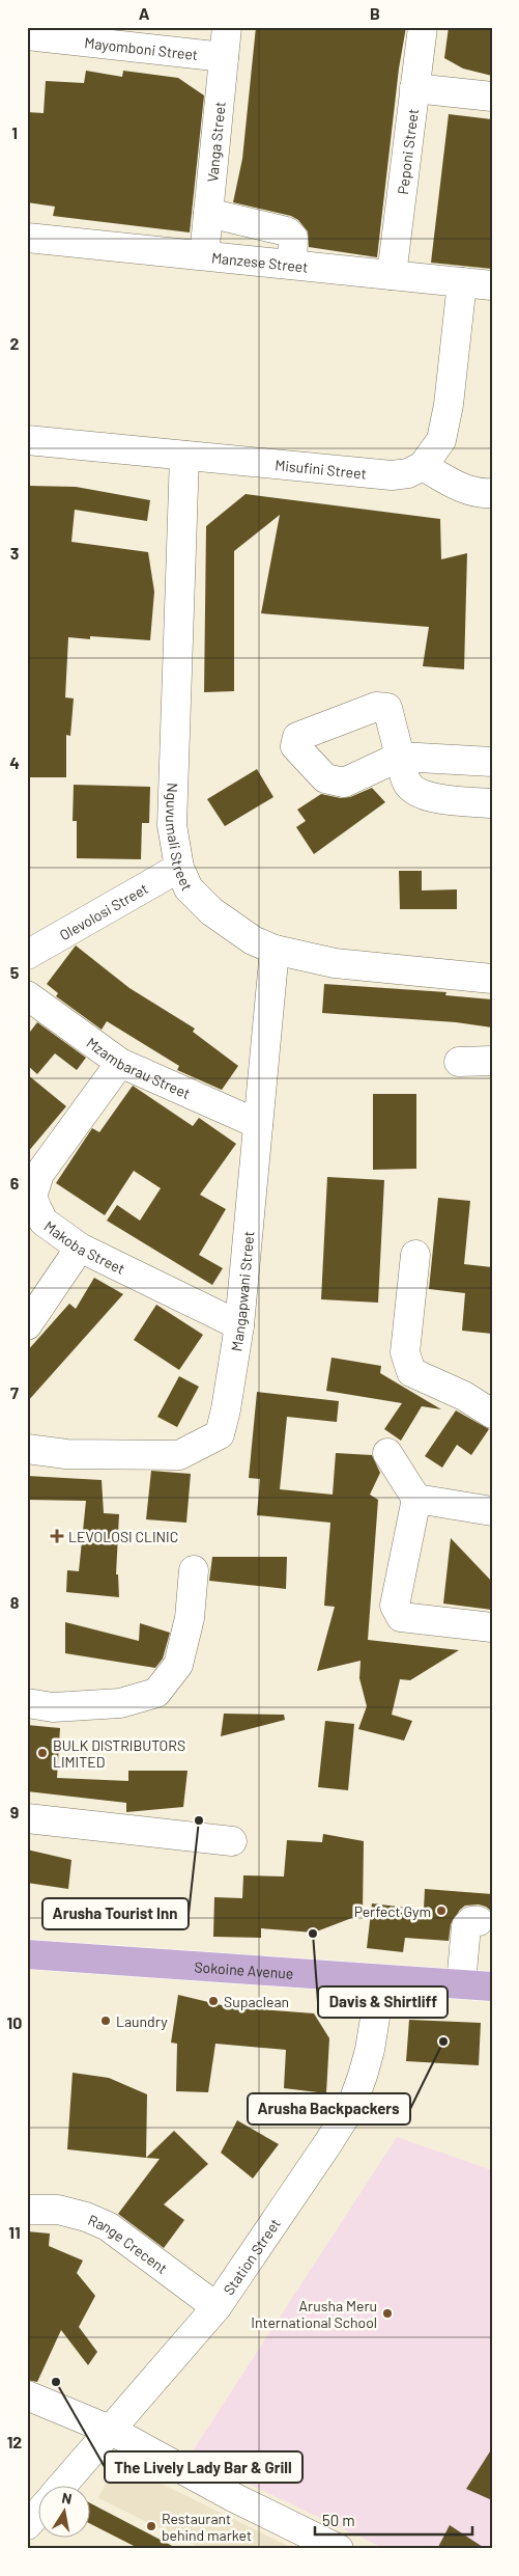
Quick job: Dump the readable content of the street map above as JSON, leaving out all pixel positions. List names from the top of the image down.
{
  "streets": {
    "main road": ["Sokoine Avenue"],
    "street": [
      "Mayomboni Street",
      "Vanga Street",
      "Peponi Street",
      "Manzese Street",
      "Misufini Street",
      "Nguvumali Street",
      "Olevolosi Street",
      "Mzambarau Street",
      "Makoba Street",
      "Mangapwani Street",
      "Range Crecent",
      "Station Street"
    ]
  },
  "crossings": [
    ["Mayomboni Street", "Vanga Street"],
    ["Vanga Street", "Manzese Street"],
    ["Peponi Street", "Manzese Street"],
    ["Misufini Street", "Nguvumali Street"],
    ["Nguvumali Street", "Olevolosi Street"],
    ["Nguvumali Street", "Mangapwani Street"],
    ["Mzambarau Street", "Makoba Street"],
    ["Mzambarau Street", "Mangapwani Street"],
    ["Makoba Street", "Mangapwani Street"],
    ["Sokoine Avenue", "Station Street"],
    ["Range Crecent", "Station Street"]
  ],
  "places": {
    "health": ["LEVOLOSI CLINIC"],
    "other": [
      "BULK DISTRIBUTORS LIMITED",
      "Arusha Tourist Inn",
      "Perfect Gym",
      "Davis & Shirtliff",
      "Supaclean",
      "Laundry",
      "Arusha Backpackers",
      "Arusha Meru International School",
      "The Lively Lady Bar & Grill",
      "Restaurant behind market"
    ]
  },
  "scale_bar": "50 m",
  "north": "top",
  "grid": {
    "columns": ["A", "B"],
    "rows": [
      "1",
      "2",
      "3",
      "4",
      "5",
      "6",
      "7",
      "8",
      "9",
      "10",
      "11",
      "12"
    ]
  }
}
